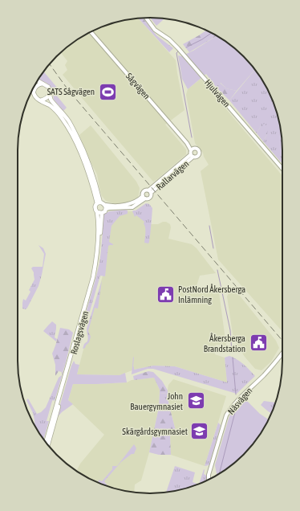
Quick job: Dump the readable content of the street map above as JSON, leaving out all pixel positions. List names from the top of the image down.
{
  "streets": {
    "main road": ["Roslagsvägen"],
    "street": [
      "Sågvägen",
      "Hjulvägen",
      "Rallarvägen",
      "Näsvägen"
    ]
  },
  "crossings": [
    ["Sågvägen", "Rallarvägen"]
  ],
  "places": {
    "sports": ["SATS Sågvägen"],
    "public building": ["PostNord Åkersberga Inlämning", "Åkersberga Brandstation"],
    "school or university": ["John Bauergymnasiet", "Skärgårdsgymnasiet"]
  }
}
